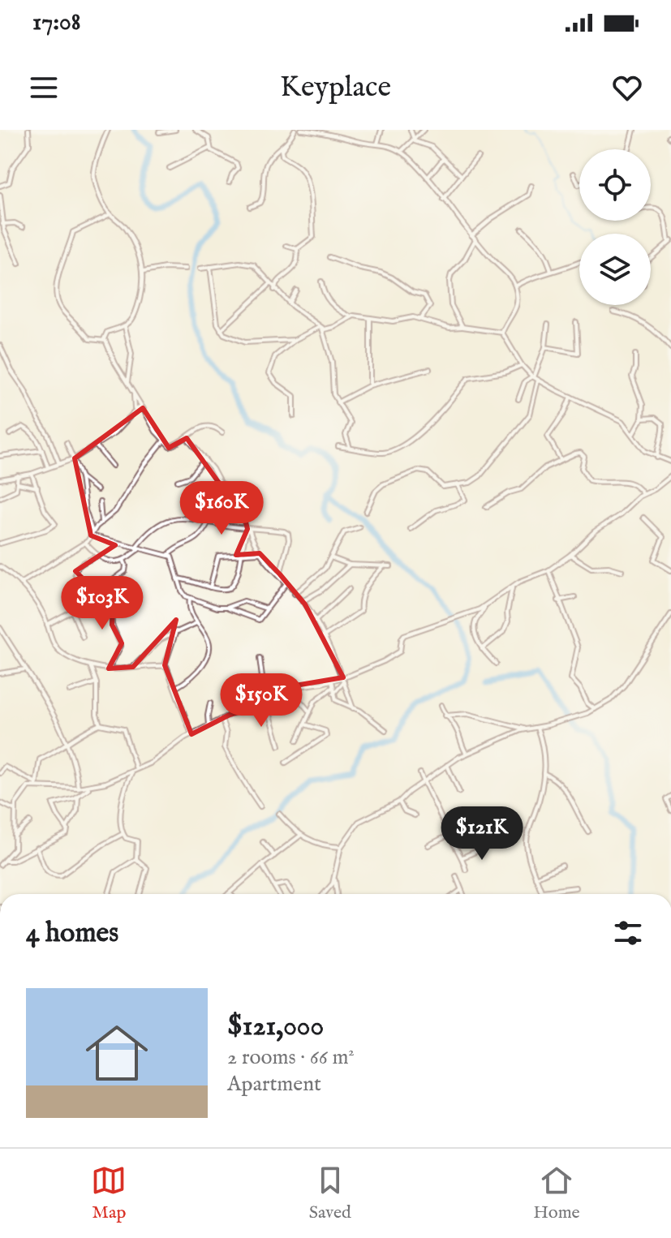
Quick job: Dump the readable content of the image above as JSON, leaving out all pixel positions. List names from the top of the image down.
{
  "page": {
    "status": "17:08",
    "header": "Keyplace",
    "price": [
      "$160K",
      "$103K",
      "$150K",
      "$121K"
    ],
    "heading": "4 homes",
    "list": [
      {
        "name": "$121,000",
        "note": "2 rooms · 66 m² · Apartment"
      }
    ],
    "tabs": ["Map", "Saved", "Home"]
  }
}
